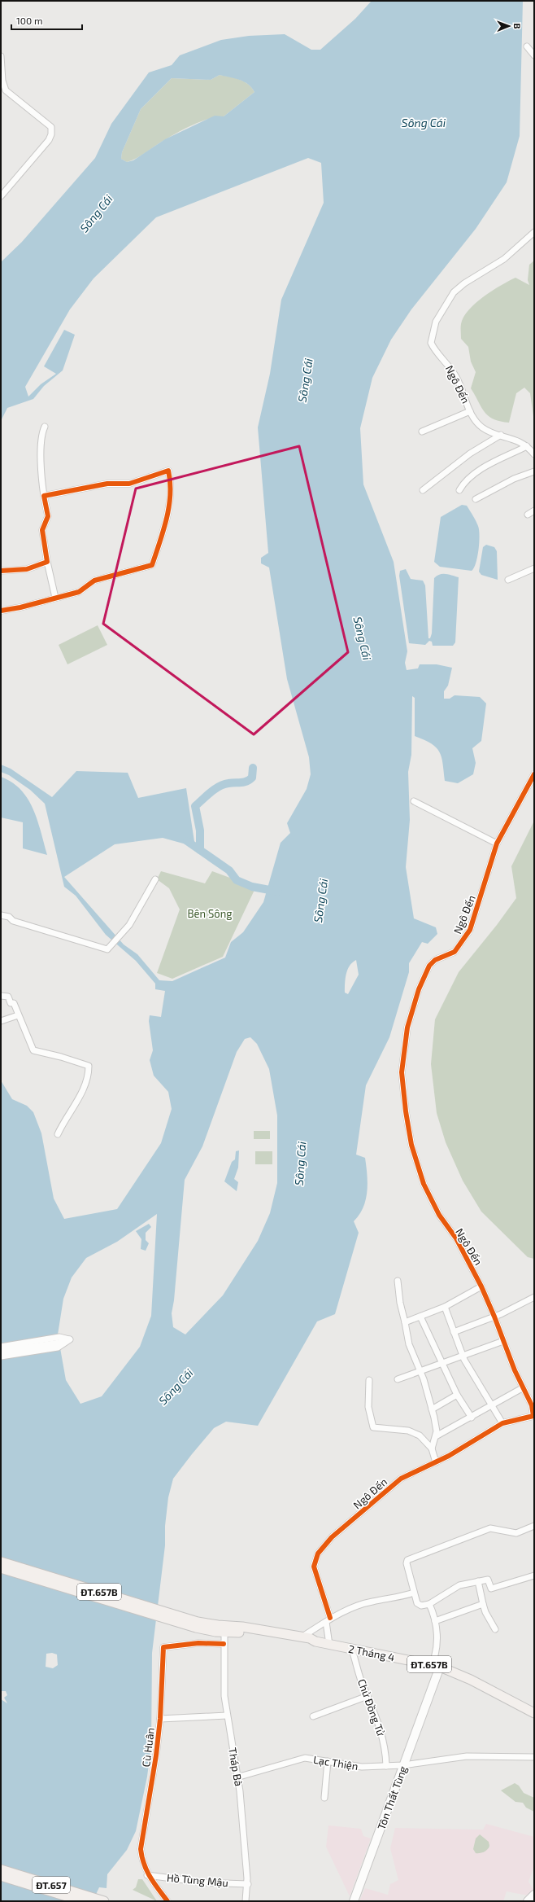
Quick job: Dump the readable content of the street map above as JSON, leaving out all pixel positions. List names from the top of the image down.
{
  "streets": {
    "main road": [
      "ĐT.657B",
      "2 Tháng 4",
      "Tôn Thất Tùng",
      "ĐT.657"
    ],
    "street": [
      "Ngô Đến",
      "Chử Đồng Tử",
      "Cù Huân",
      "Lạc Thiện",
      "Tháp Bà",
      "Hồ Tùng Mậu"
    ]
  },
  "crossings": [
    ["Ngô Đến", "2 Tháng 4"],
    ["ĐT.657B", "2 Tháng 4"],
    ["2 Tháng 4", "Chử Đồng Tử"],
    ["2 Tháng 4", "Tháp Bà"],
    ["2 Tháng 4", "Tôn Thất Tùng"],
    ["Chử Đồng Tử", "Lạc Thiện"],
    ["Cù Huân", "Tháp Bà"],
    ["Cù Huân", "Hồ Tùng Mậu"],
    ["Lạc Thiện", "Tháp Bà"],
    ["Lạc Thiện", "Tôn Thất Tùng"],
    ["Tháp Bà", "Hồ Tùng Mậu"]
  ],
  "water": ["Sông Cái"],
  "parks": ["Bên Sông"],
  "scale_bar": "100 m",
  "north": "right"
}
